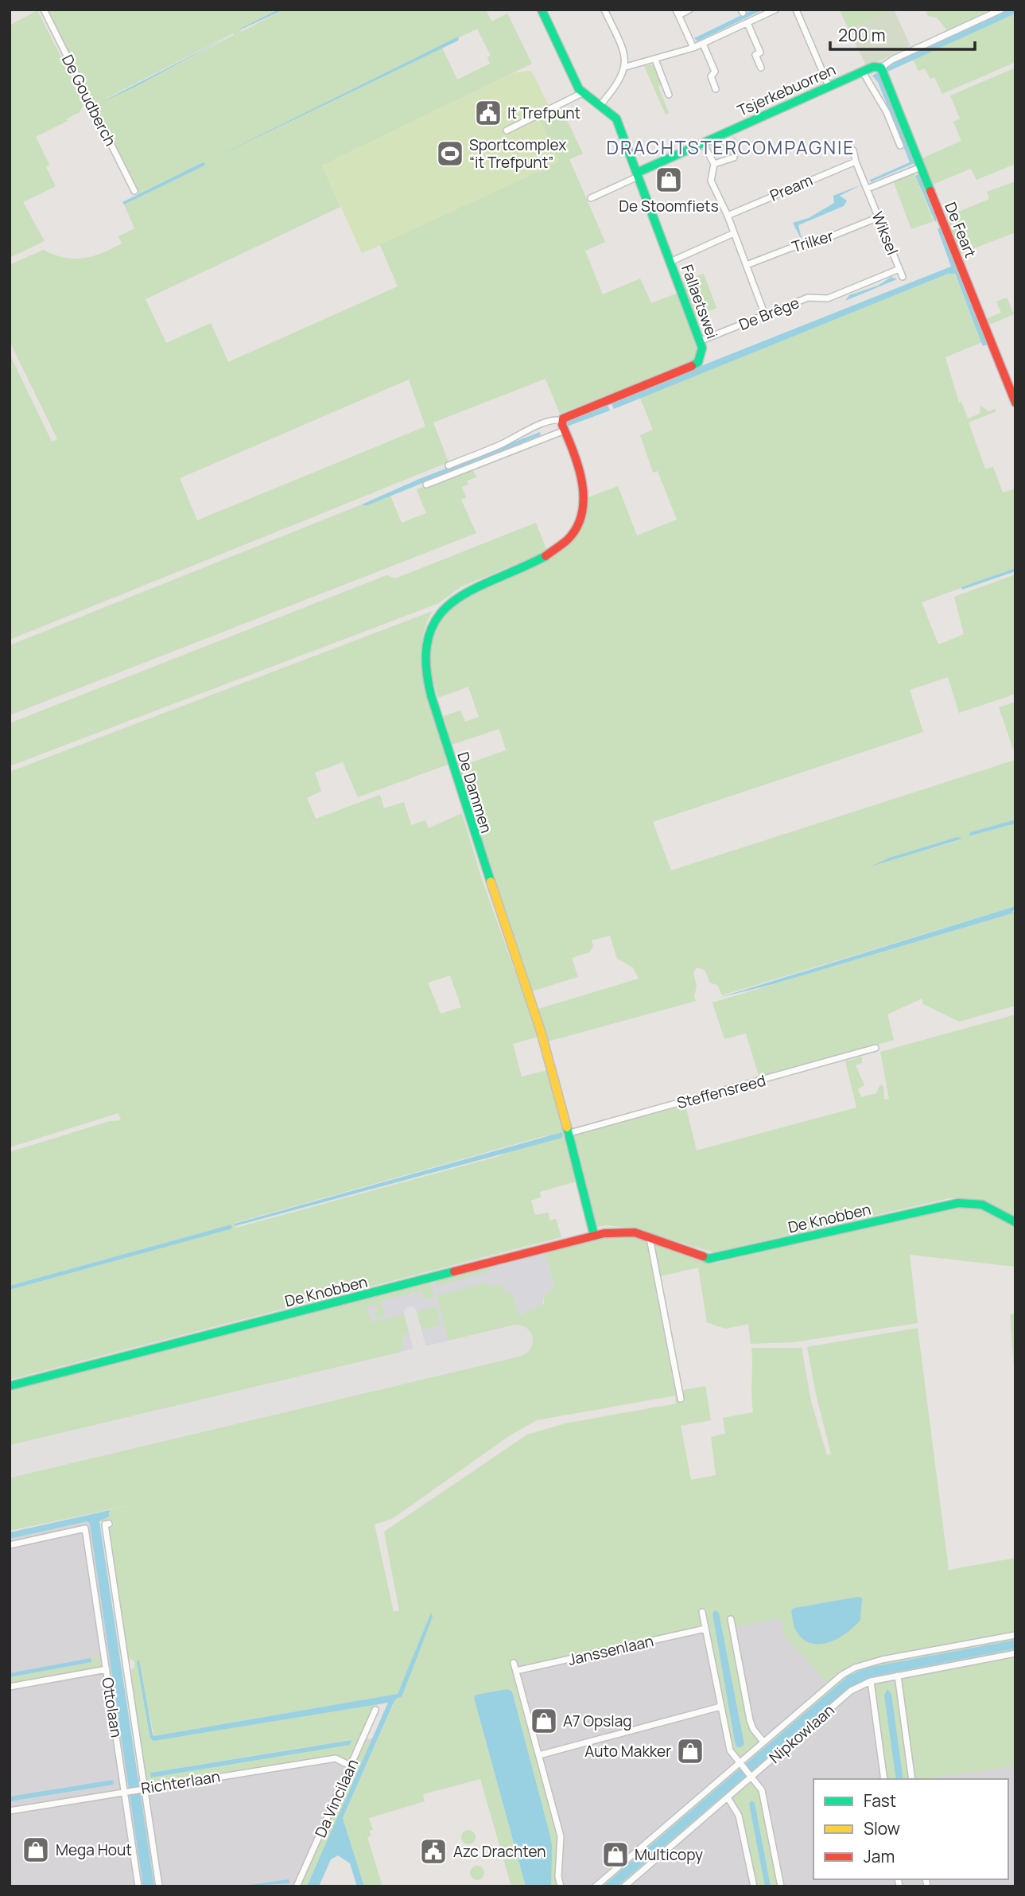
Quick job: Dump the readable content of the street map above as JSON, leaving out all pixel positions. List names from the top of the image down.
{
  "streets": {
    "street": [
      "Tsjerkebuorren",
      "De Goudberch",
      "Pream",
      "De Feart",
      "Wiksel",
      "Trilker",
      "Fallaetswei",
      "De Brêge",
      "De Dammen",
      "Steffensreed",
      "De Knobben",
      "Janssenlaan",
      "Ottolaan",
      "Nipkowlaan",
      "Richterlaan",
      "Da Vincilaan"
    ]
  },
  "crossings": [
    ["Tsjerkebuorren", "De Feart"],
    ["Tsjerkebuorren", "Fallaetswei"],
    ["Pream", "Wiksel"],
    ["Wiksel", "Trilker"],
    ["Wiksel", "De Brêge"],
    ["Fallaetswei", "De Brêge"],
    ["De Dammen", "Steffensreed"],
    ["De Dammen", "De Knobben"],
    ["Ottolaan", "Richterlaan"],
    ["Richterlaan", "Da Vincilaan"]
  ],
  "districts": ["DRACHTSTERCOMPAGNIE"],
  "places": {
    "public building": ["It Trefpunt", "Azc Drachten"],
    "sports": ["Sportcomplex “it Trefpunt”"],
    "shop": [
      "De Stoomfiets",
      "A7 Opslag",
      "Auto Makker",
      "Mega Hout",
      "Multicopy"
    ]
  },
  "legend": ["Fast", "Slow", "Jam"],
  "scale_bar": "200 m"
}
